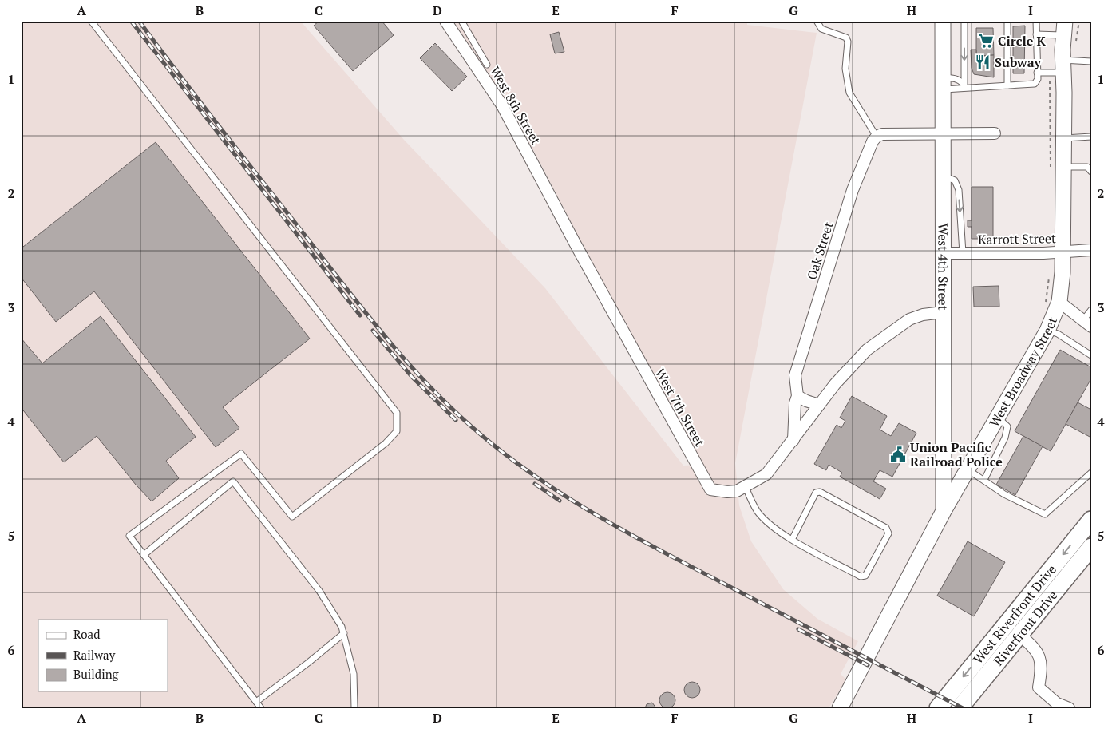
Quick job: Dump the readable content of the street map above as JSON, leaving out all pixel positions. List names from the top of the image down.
{
  "streets": {
    "main road": [
      "West 4th Street",
      "West Broadway Street",
      "West Riverfront Drive",
      "Riverfront Drive"
    ],
    "street": [
      "West 8th Street",
      "Karrott Street",
      "Oak Street",
      "West 7th Street"
    ]
  },
  "crossings": [
    ["West 8th Street", "West 7th Street"],
    ["Karrott Street", "West 4th Street"],
    ["Karrott Street", "West Broadway Street"],
    ["Oak Street", "West 7th Street"],
    ["West 4th Street", "West Broadway Street"]
  ],
  "one_way": ["West Riverfront Drive"],
  "places": {
    "supermarket": ["Circle K"],
    "restaurant": ["Subway"],
    "public building": ["Union Pacific Railroad Police"]
  },
  "legend": ["Road", "Railway", "Building"],
  "grid": {
    "columns": [
      "A",
      "B",
      "C",
      "D",
      "E",
      "F",
      "G",
      "H",
      "I"
    ],
    "rows": [
      "1",
      "2",
      "3",
      "4",
      "5",
      "6"
    ]
  }
}
